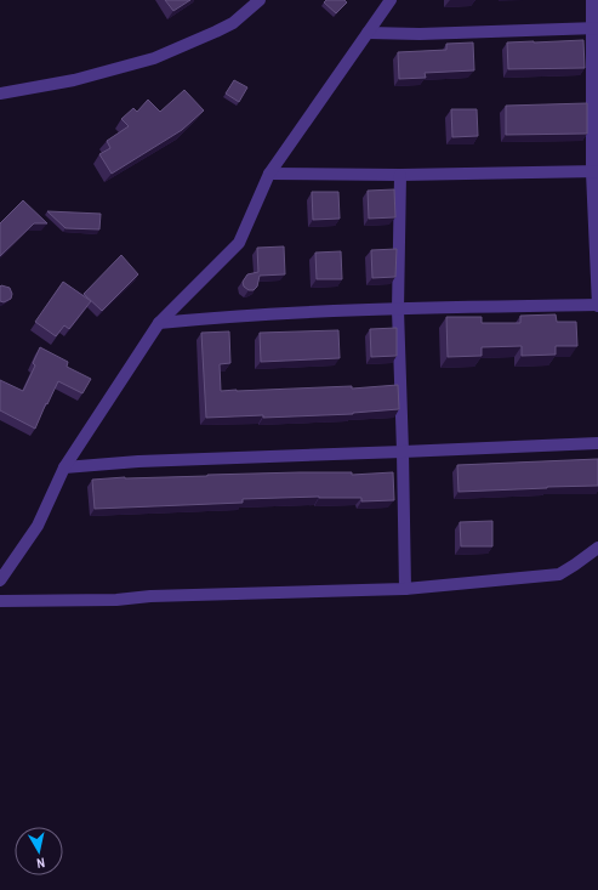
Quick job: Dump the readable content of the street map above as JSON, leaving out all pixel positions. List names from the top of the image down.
{
  "north": "bottom"
}
